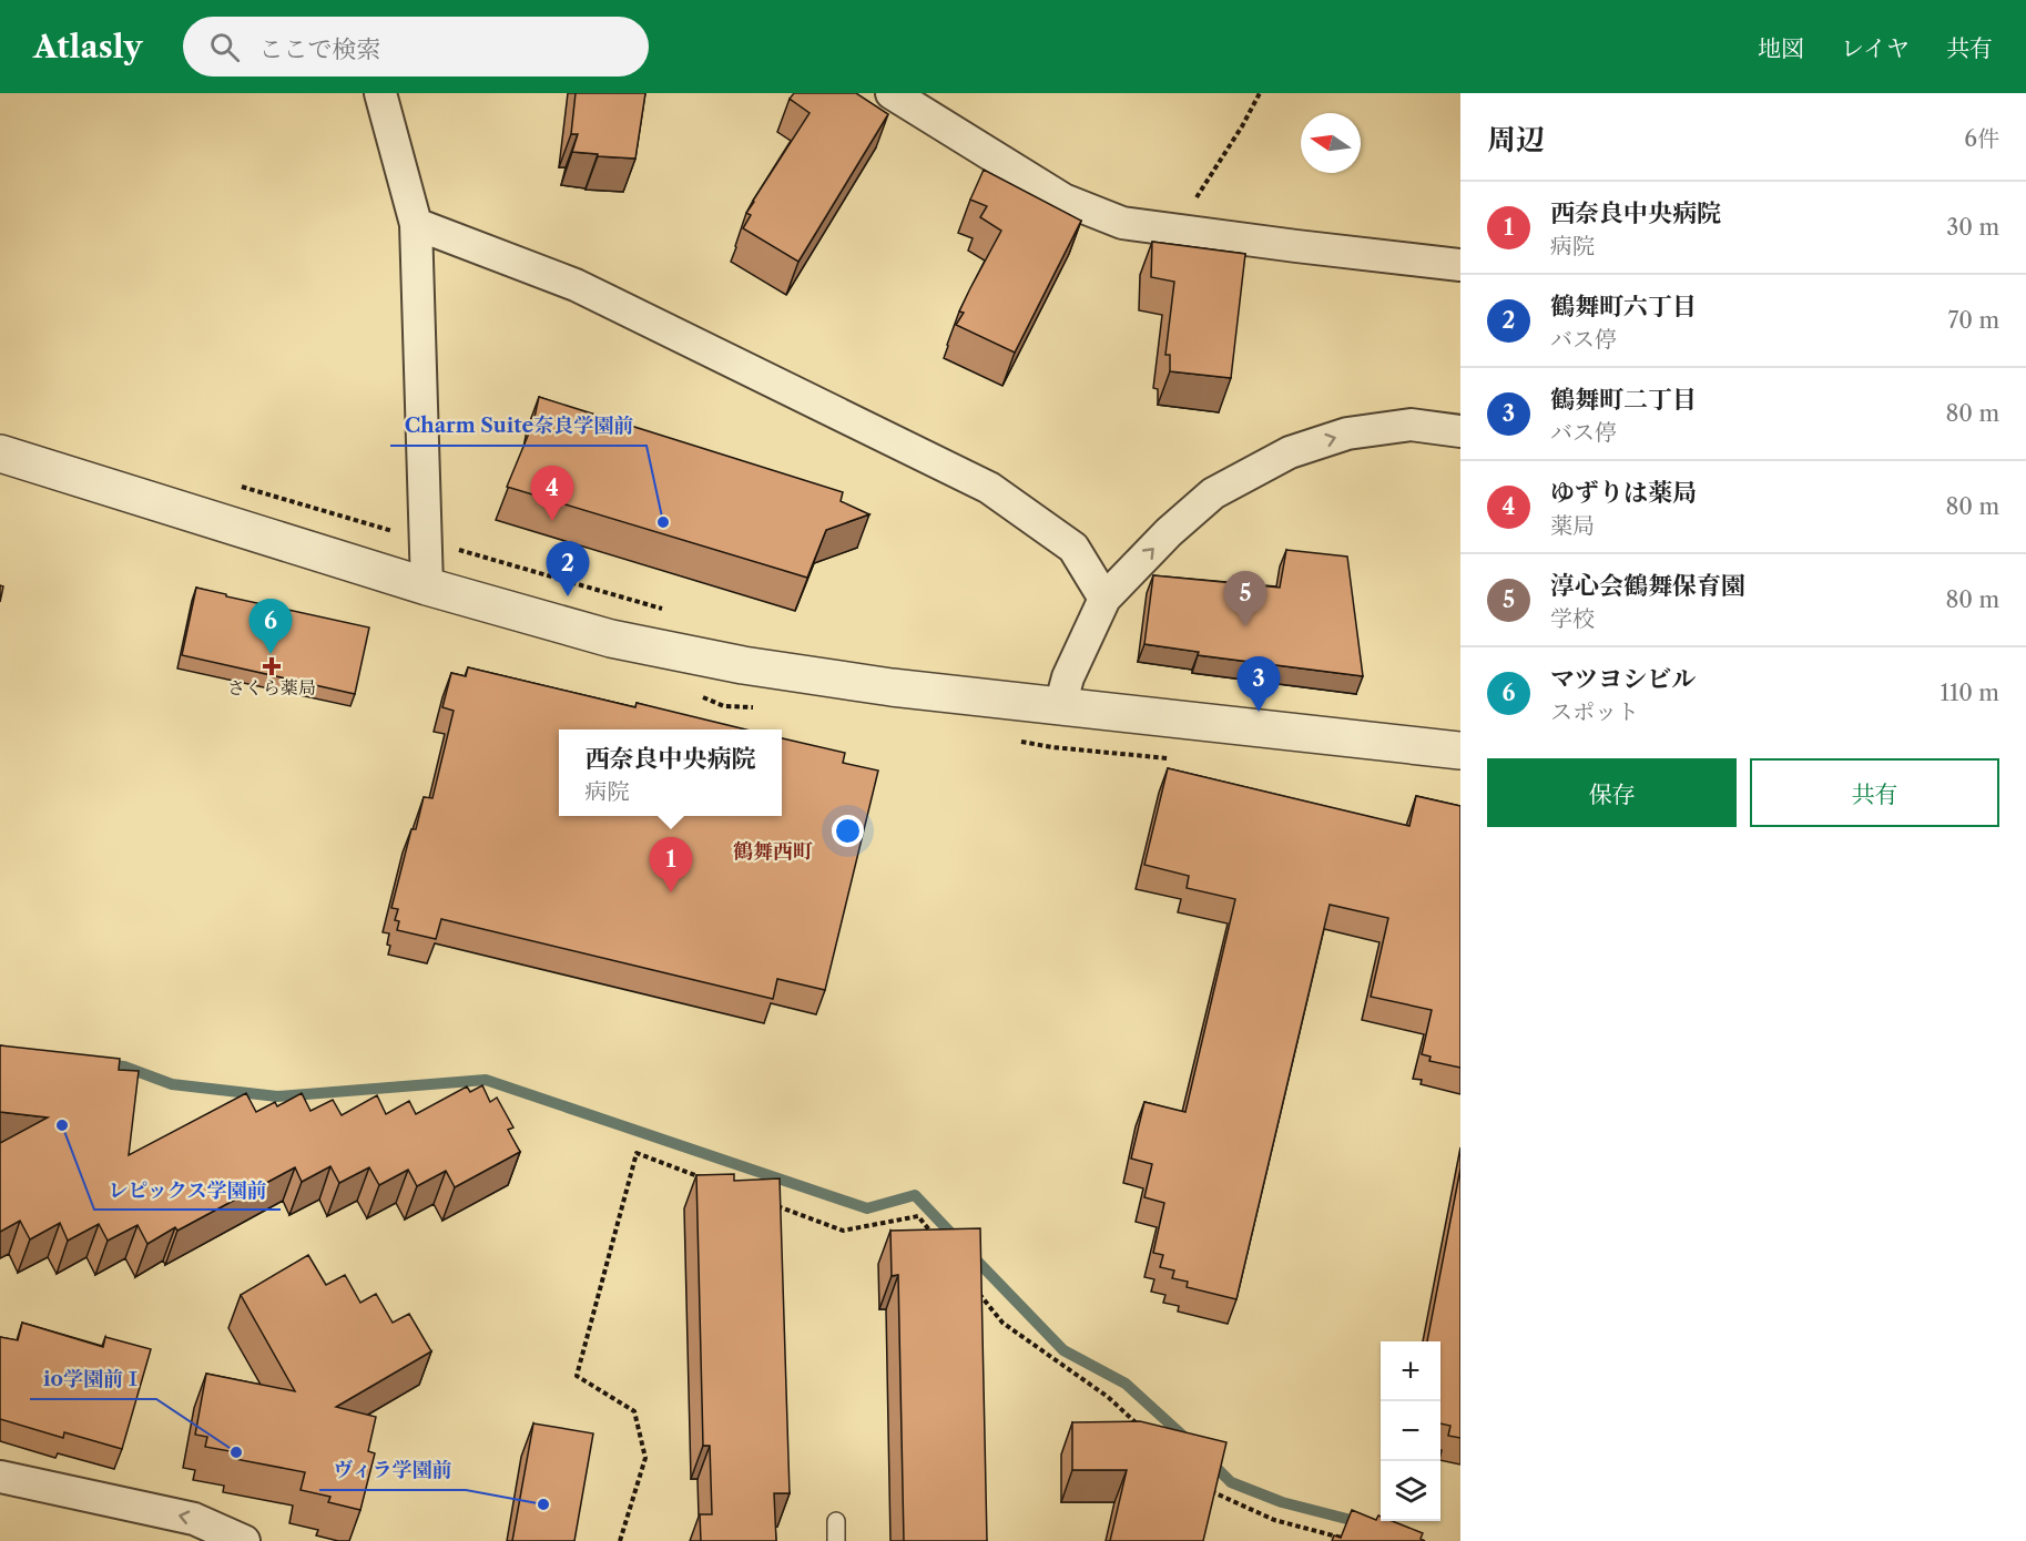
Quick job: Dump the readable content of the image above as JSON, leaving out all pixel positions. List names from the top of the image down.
{
  "districts": ["鶴舞西町"],
  "places": {
    "other": [
      "Charm Suite奈良学園前",
      "レピックス学園前",
      "io学園前Ⅰ",
      "ヴィラ学園前"
    ],
    "health": ["さくら薬局"]
  },
  "north": "left",
  "page": {
    "header": "Atlasly",
    "search": "ここで検索",
    "nav": ["地図", "レイヤ", "共有"],
    "heading": ["周辺", "6件"],
    "list": [
      {
        "mark": "1",
        "name": "西奈良中央病院",
        "note": "病院",
        "value": "30 m"
      },
      {
        "mark": "2",
        "name": "鶴舞町六丁目",
        "note": "バス停",
        "value": "70 m"
      },
      {
        "mark": "3",
        "name": "鶴舞町二丁目",
        "note": "バス停",
        "value": "80 m"
      },
      {
        "mark": "4",
        "name": "ゆずりは薬局",
        "note": "薬局",
        "value": "80 m"
      },
      {
        "mark": "5",
        "name": "淳心会鶴舞保育園",
        "note": "学校",
        "value": "80 m"
      },
      {
        "mark": "6",
        "name": "マツヨシビル",
        "note": "スポット",
        "value": "110 m"
      }
    ],
    "pins": [
      "4",
      "2",
      "5",
      "6",
      "3",
      "1"
    ],
    "popup": ["西奈良中央病院", "病院"],
    "buttons": ["保存", "共有"],
    "map_buttons": ["+", "−"]
  }
}
